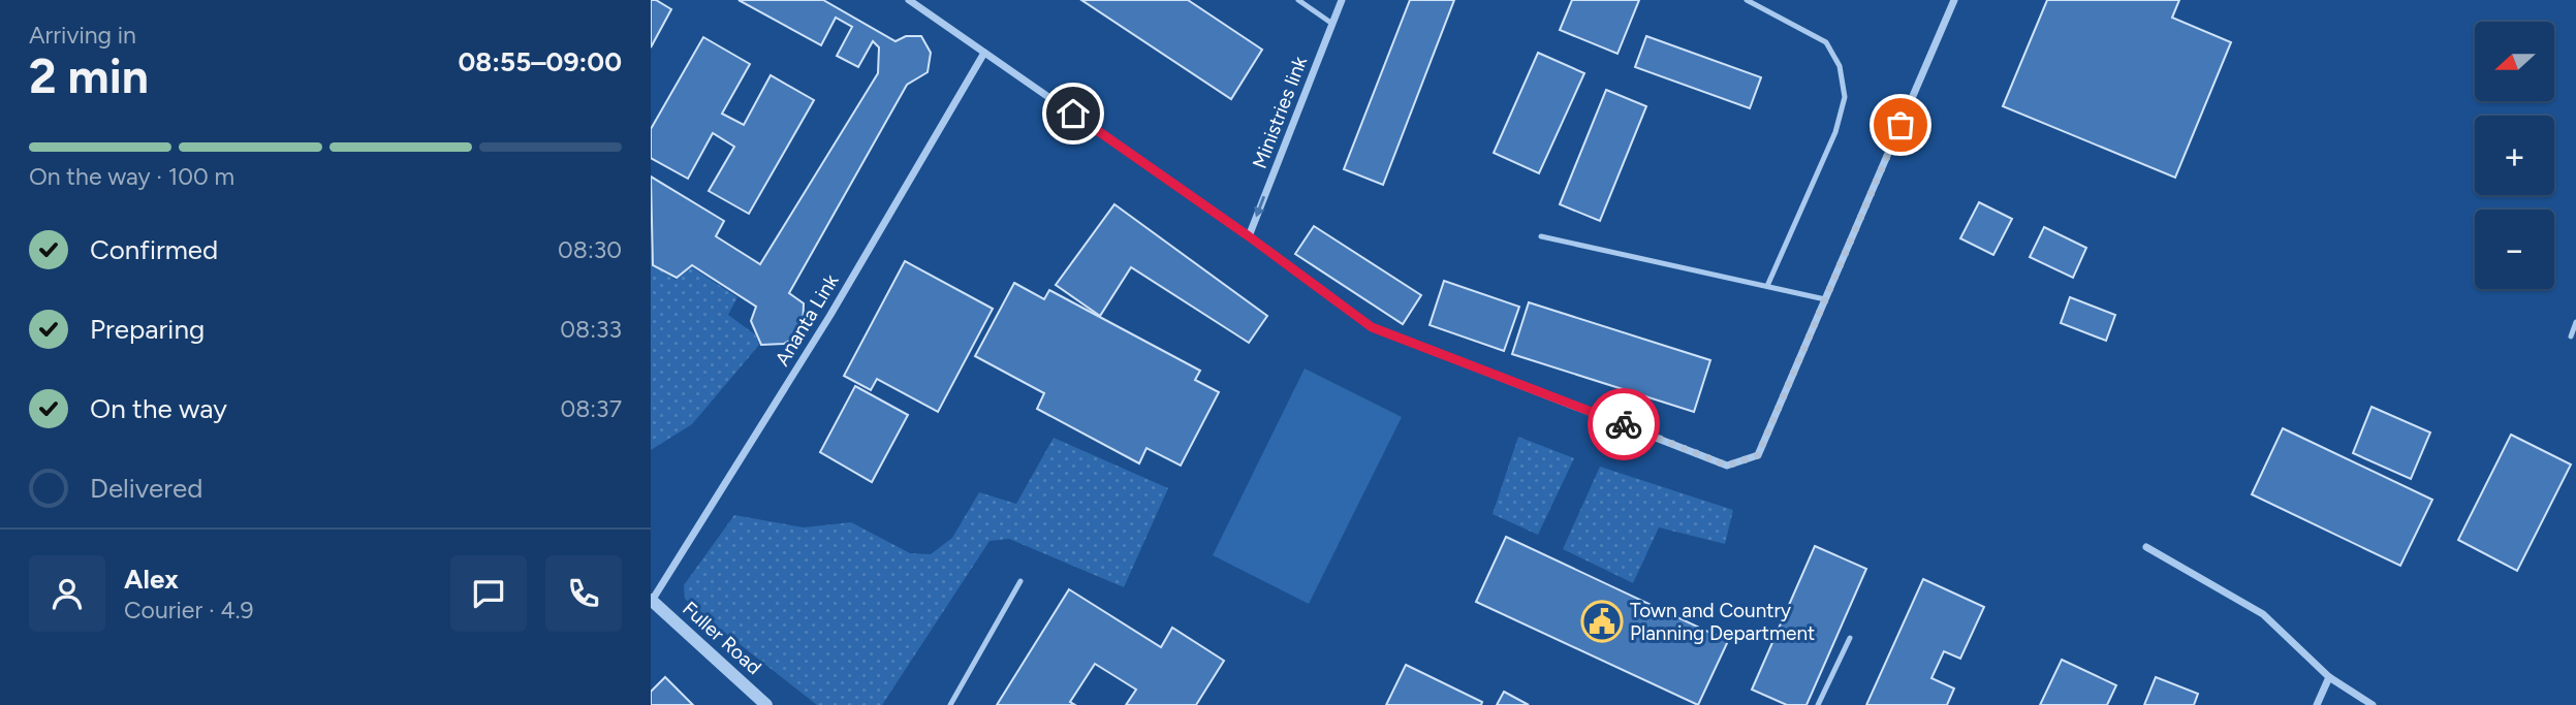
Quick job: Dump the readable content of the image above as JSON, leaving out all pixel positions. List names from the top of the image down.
{
  "streets": {
    "street": ["Ministries link", "Ananta Link", "Fuller Road"]
  },
  "crossings": [
    ["Ananta Link", "Fuller Road"]
  ],
  "one_way": ["Ministries link"],
  "places": {
    "public building": ["Town and Country Planning Department"]
  },
  "north": "left",
  "page": {
    "heading": ["2 min", "Arriving in", "08:55–09:00"],
    "panel": ["Alex", "Courier · 4.9"],
    "map_buttons": ["+", "−"],
    "bar": "On the way · 100 m",
    "list": [
      ["Confirmed", "08:30"],
      ["Preparing", "08:33"],
      ["On the way", "08:37"],
      "Delivered"
    ]
  }
}
